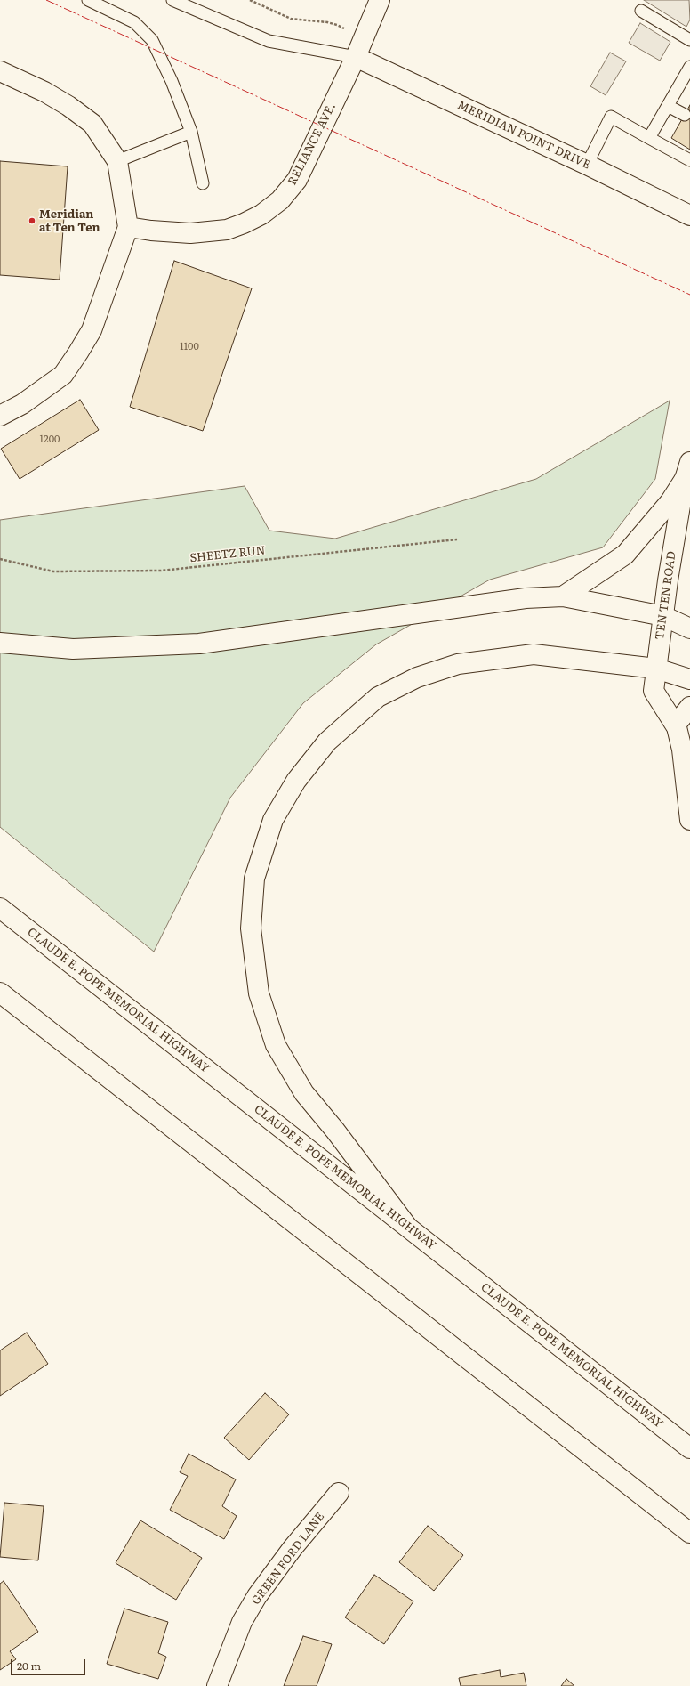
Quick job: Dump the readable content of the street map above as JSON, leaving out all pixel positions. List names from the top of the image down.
{
  "streets": {
    "main road": [
      "MERIDIAN POINT DRIVE",
      "RELIANCE AVE.",
      "TEN TEN ROAD",
      "CLAUDE E. POPE MEMORIAL HIGHWAY",
      "GREEN FORD LANE"
    ],
    "path": ["SHEETZ RUN"]
  },
  "crossings": [
    ["MERIDIAN POINT DRIVE", "RELIANCE AVE."]
  ],
  "places": ["Meridian at Ten Ten"],
  "house_numbers": ["1100", "1200"],
  "scale_bar": "20 m"
}
